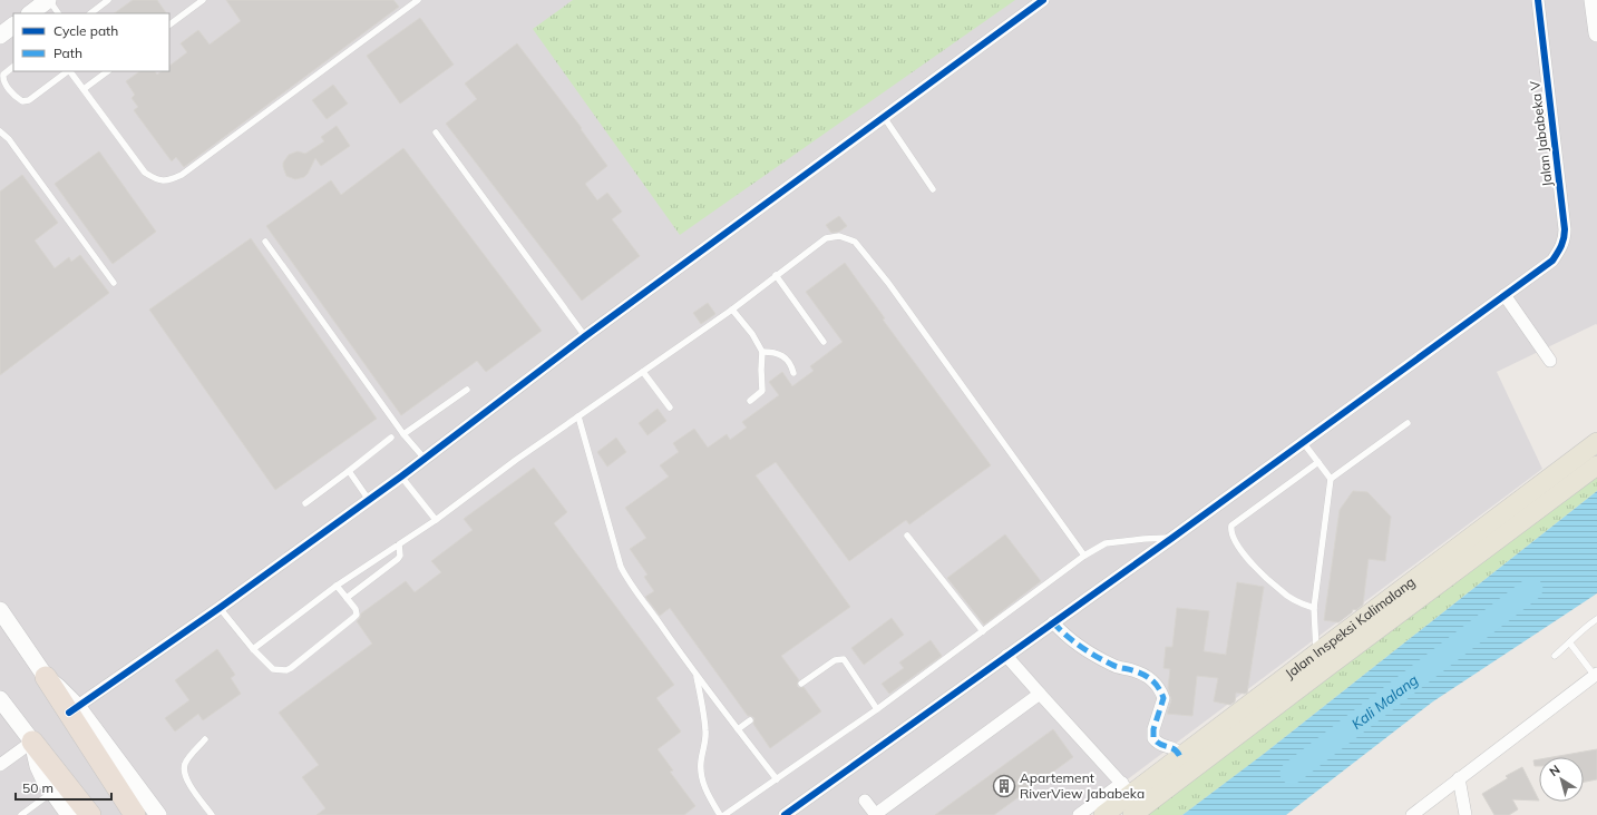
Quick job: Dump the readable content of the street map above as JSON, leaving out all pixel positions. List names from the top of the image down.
{
  "streets": {
    "main road": ["Jalan Inspeksi Kalimalang"],
    "street": ["Jalan Jababeka V"]
  },
  "water": ["Kali Malang"],
  "places": {
    "building": ["Apartement RiverView Jababeka"]
  },
  "legend": ["Cycle path", "Path"],
  "scale_bar": "50 m",
  "north": "top left"
}
